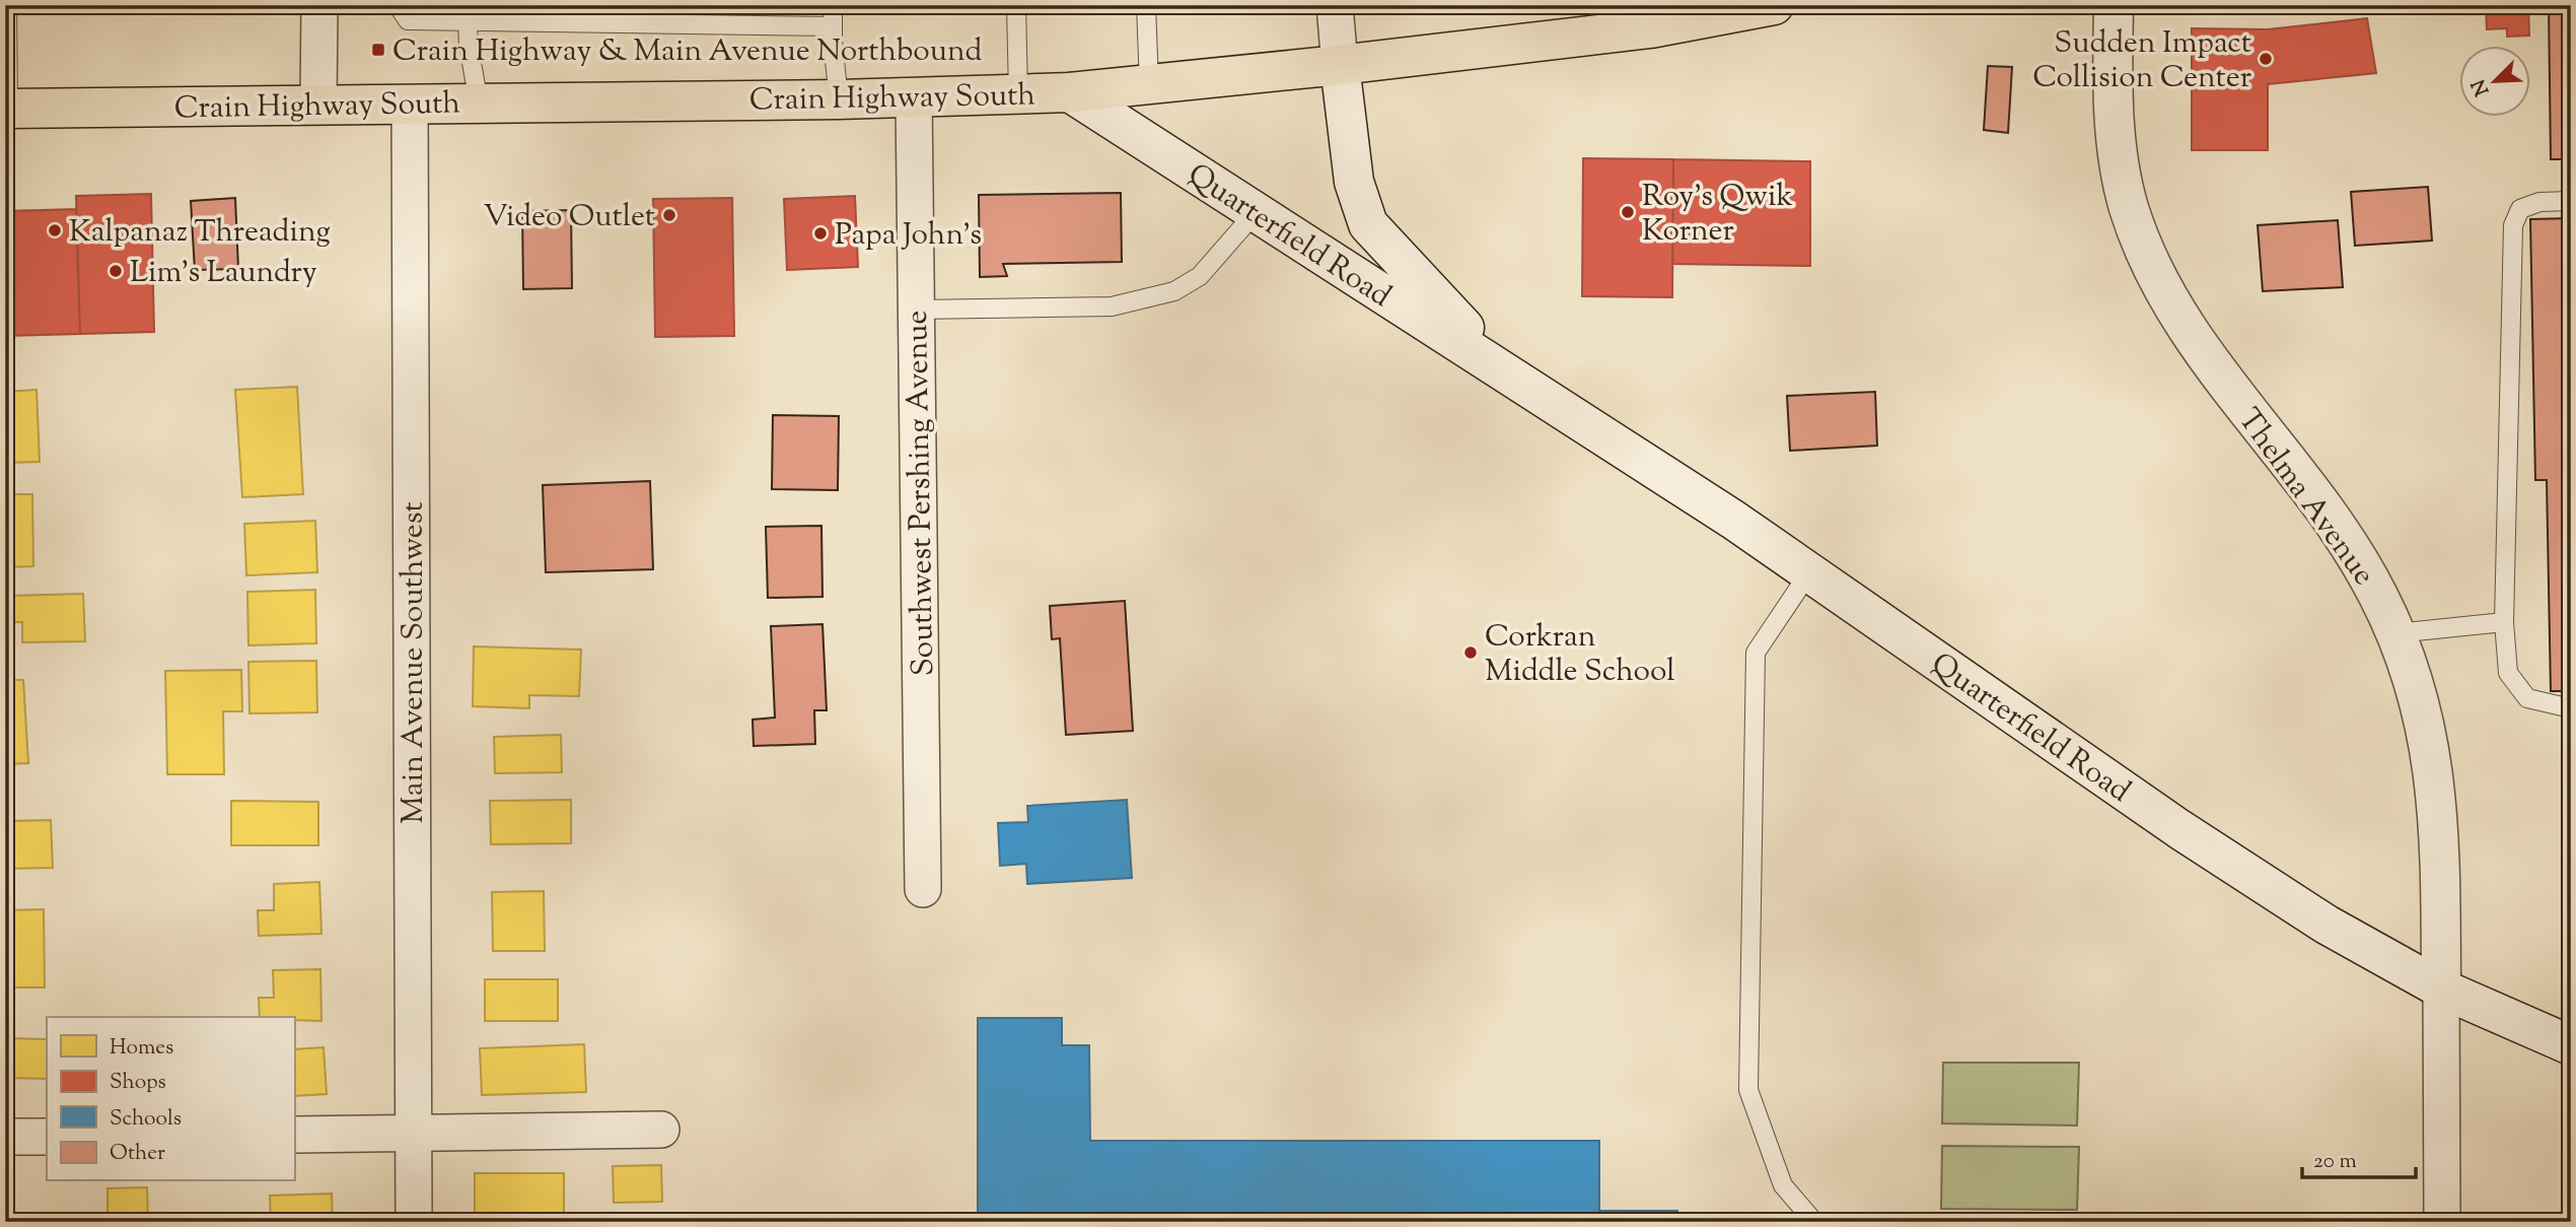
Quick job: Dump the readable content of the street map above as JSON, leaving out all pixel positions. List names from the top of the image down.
{
  "streets": {
    "main road": ["Crain Highway South", "Quarterfield Road", "Thelma Avenue"],
    "street": ["Southwest Pershing Avenue", "Main Avenue Southwest"]
  },
  "crossings": [
    ["Crain Highway South", "Quarterfield Road"],
    ["Crain Highway South", "Southwest Pershing Avenue"],
    ["Crain Highway South", "Main Avenue Southwest"],
    ["Quarterfield Road", "Thelma Avenue"]
  ],
  "places": {
    "transit": ["Crain Highway & Main Avenue Northbound"],
    "other": [
      "Sudden Impact Collision Center",
      "Roy's Qwik Korner",
      "Video Outlet",
      "Kalpanaz Threading",
      "Papa John's",
      "Lim's Laundry",
      "Corkran Middle School"
    ]
  },
  "legend": [
    "Homes",
    "Shops",
    "Schools",
    "Other"
  ],
  "scale_bar": "20 m",
  "north": "bottom left"
}
